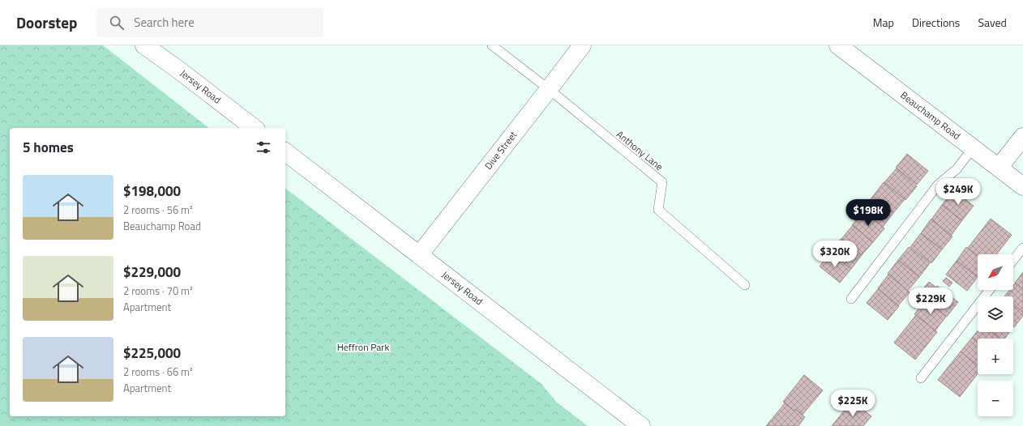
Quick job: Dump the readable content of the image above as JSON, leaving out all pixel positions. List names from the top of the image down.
{
  "streets": {
    "street": ["Jersey Road", "Beauchamp Road", "Dive Street"],
    "lane": ["Anthony Lane"]
  },
  "crossings": [
    ["Jersey Road", "Dive Street"],
    ["Dive Street", "Anthony Lane"]
  ],
  "parks": ["Heffron Park"],
  "north": "bottom left",
  "page": {
    "header": "Doorstep",
    "search": "Search here",
    "nav": ["Map", "Directions", "Saved"],
    "heading": "5 homes",
    "list": [
      {
        "name": "$198,000",
        "note": "2 rooms · 56 m² · Beauchamp Road"
      },
      {
        "name": "$229,000",
        "note": "2 rooms · 70 m² · Apartment"
      },
      {
        "name": "$225,000",
        "note": "2 rooms · 66 m² · Apartment"
      }
    ],
    "price": [
      "$249K",
      "$198K",
      "$320K",
      "$229K",
      "$225K"
    ],
    "map_buttons": ["+", "−"]
  }
}
